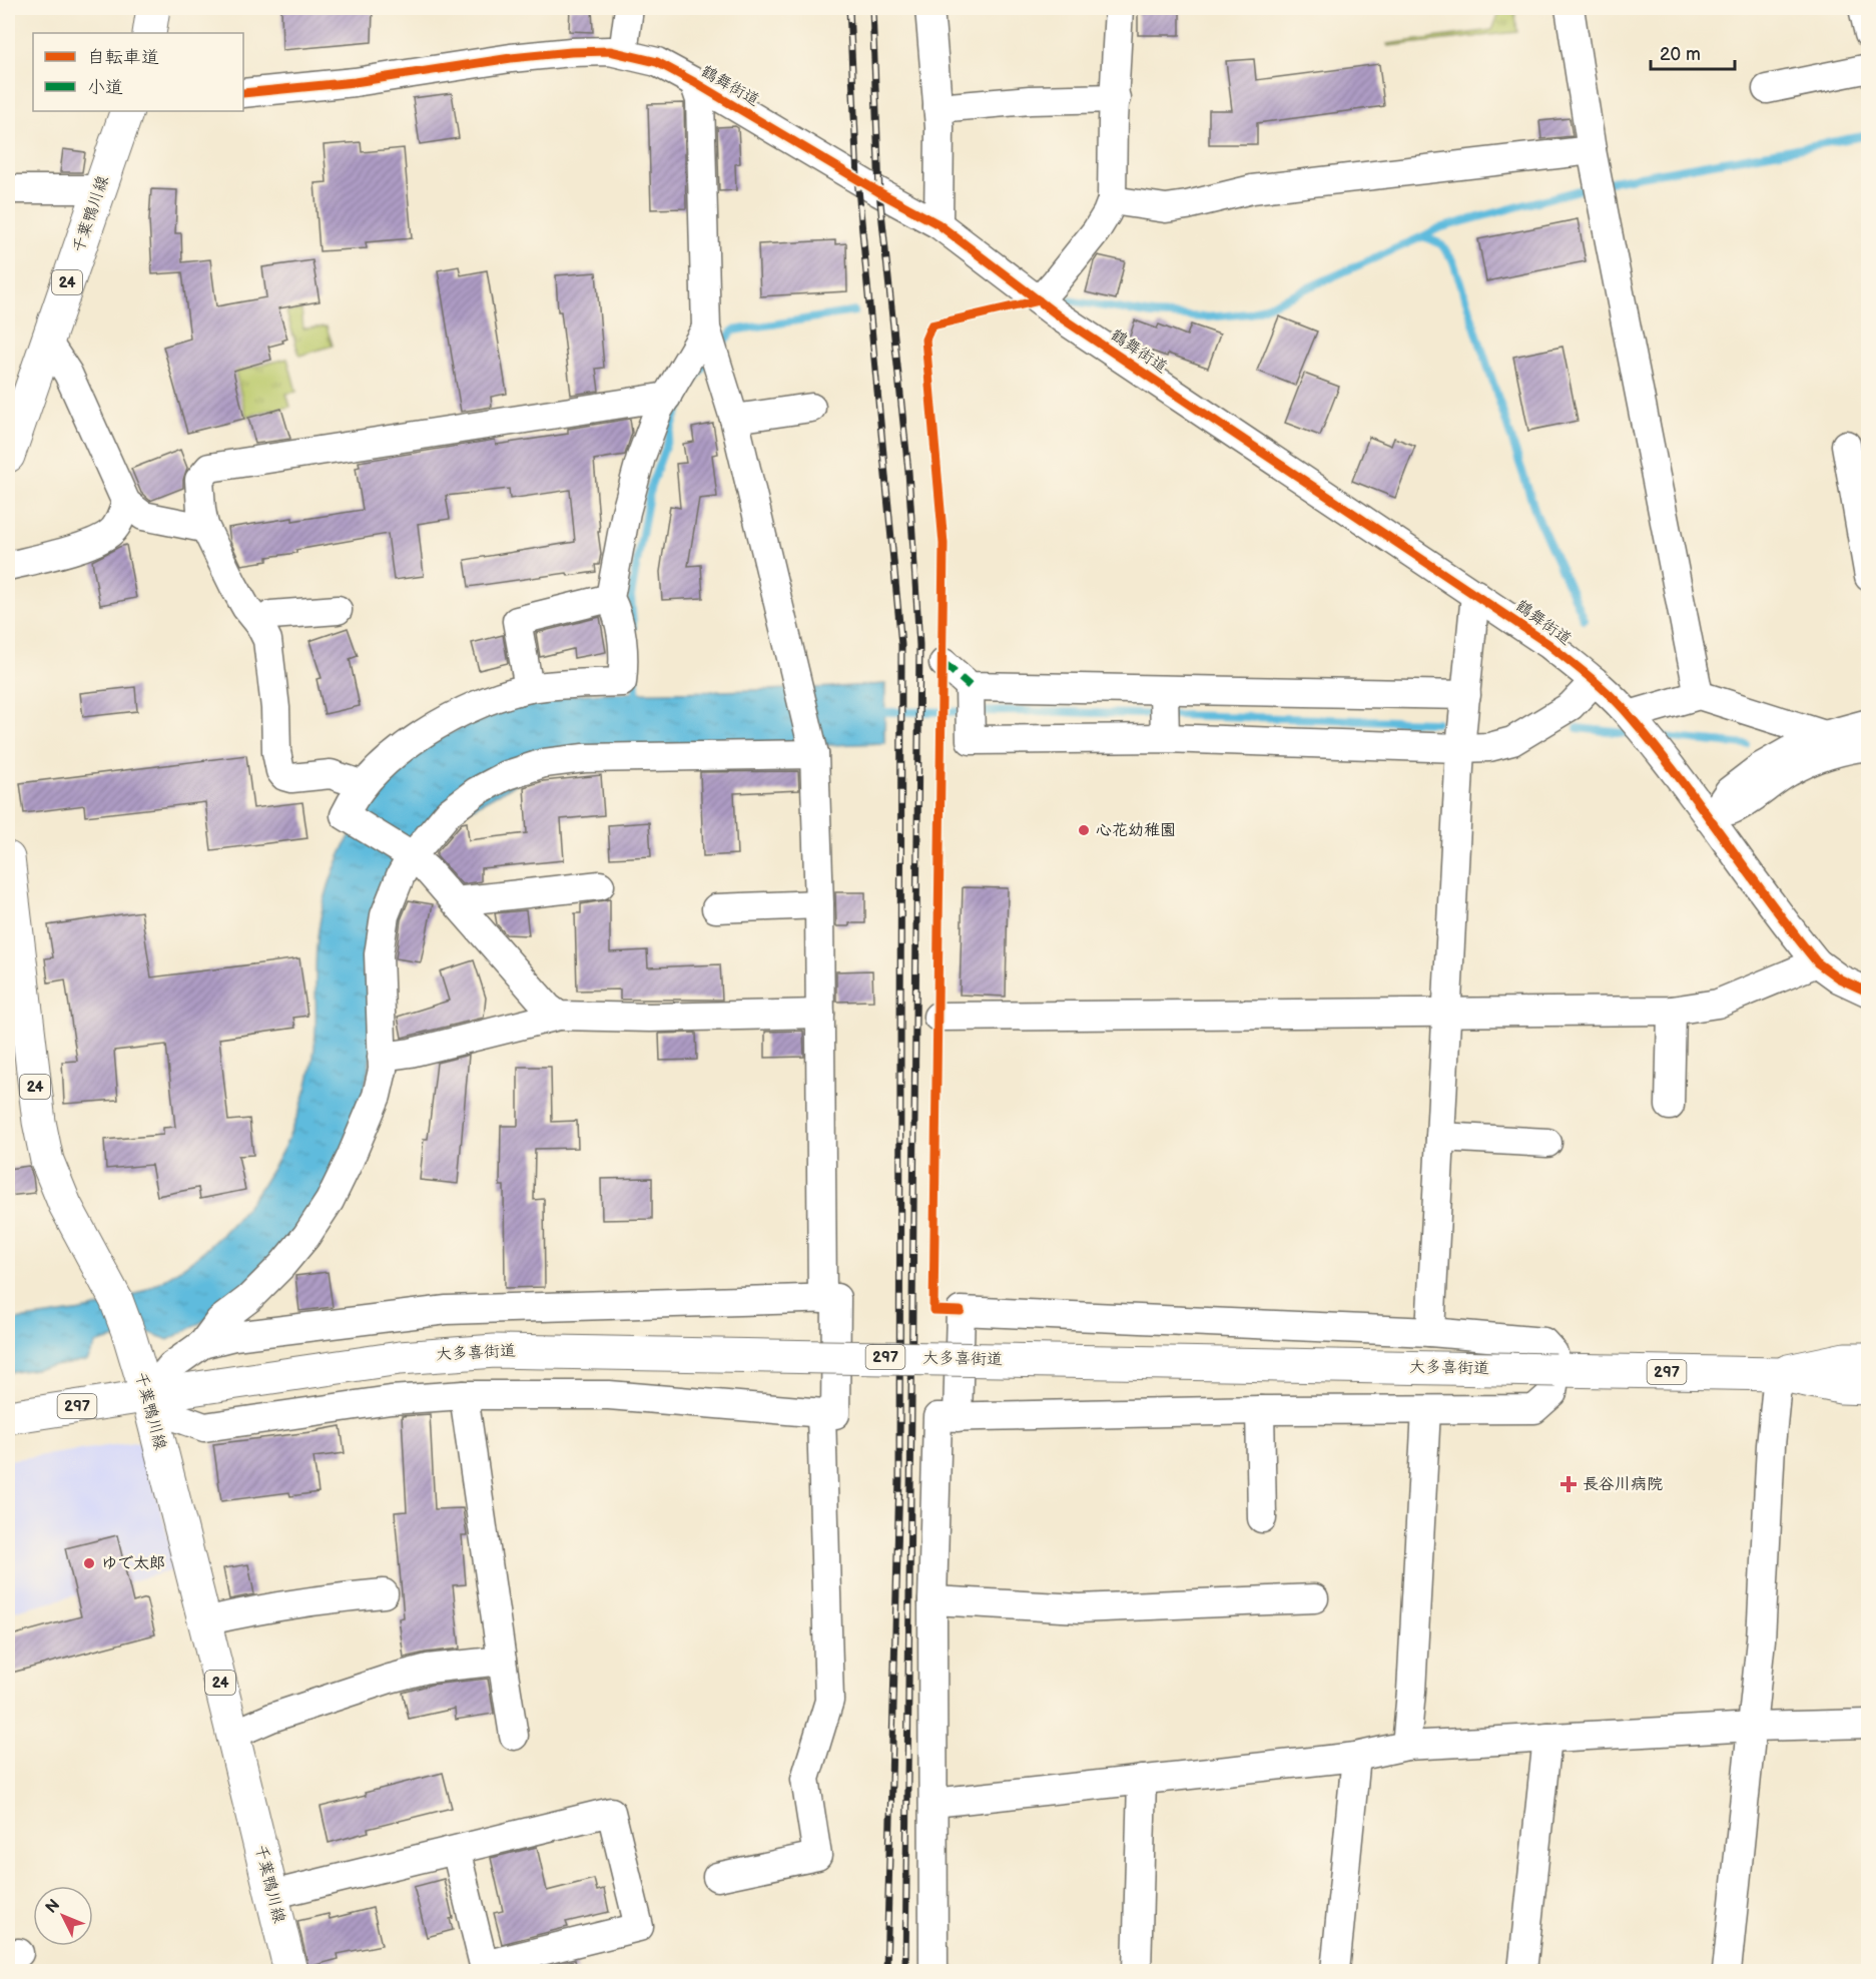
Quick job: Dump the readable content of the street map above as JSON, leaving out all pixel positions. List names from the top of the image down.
{
  "streets": {
    "main road": [
      "千葉鴨川線",
      "24",
      "大多喜街道",
      "297"
    ],
    "street": ["鶴舞街道"]
  },
  "crossings": [
    ["千葉鴨川線", "大多喜街道"]
  ],
  "places": {
    "other": ["心花幼稚園", "ゆで太郎"],
    "health": ["長谷川病院"]
  },
  "legend": ["自転車道", "小道"],
  "scale_bar": "20 m",
  "north": "top left"
}
